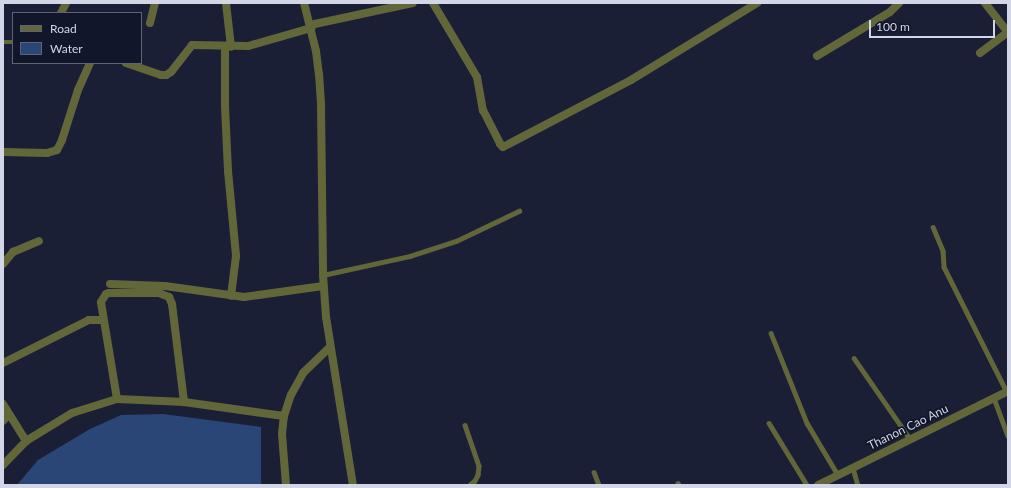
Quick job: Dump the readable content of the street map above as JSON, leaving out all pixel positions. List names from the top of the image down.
{
  "streets": {
    "street": ["Thanon Cao Anu"]
  },
  "legend": ["Road", "Water"],
  "scale_bar": "100 m"
}
